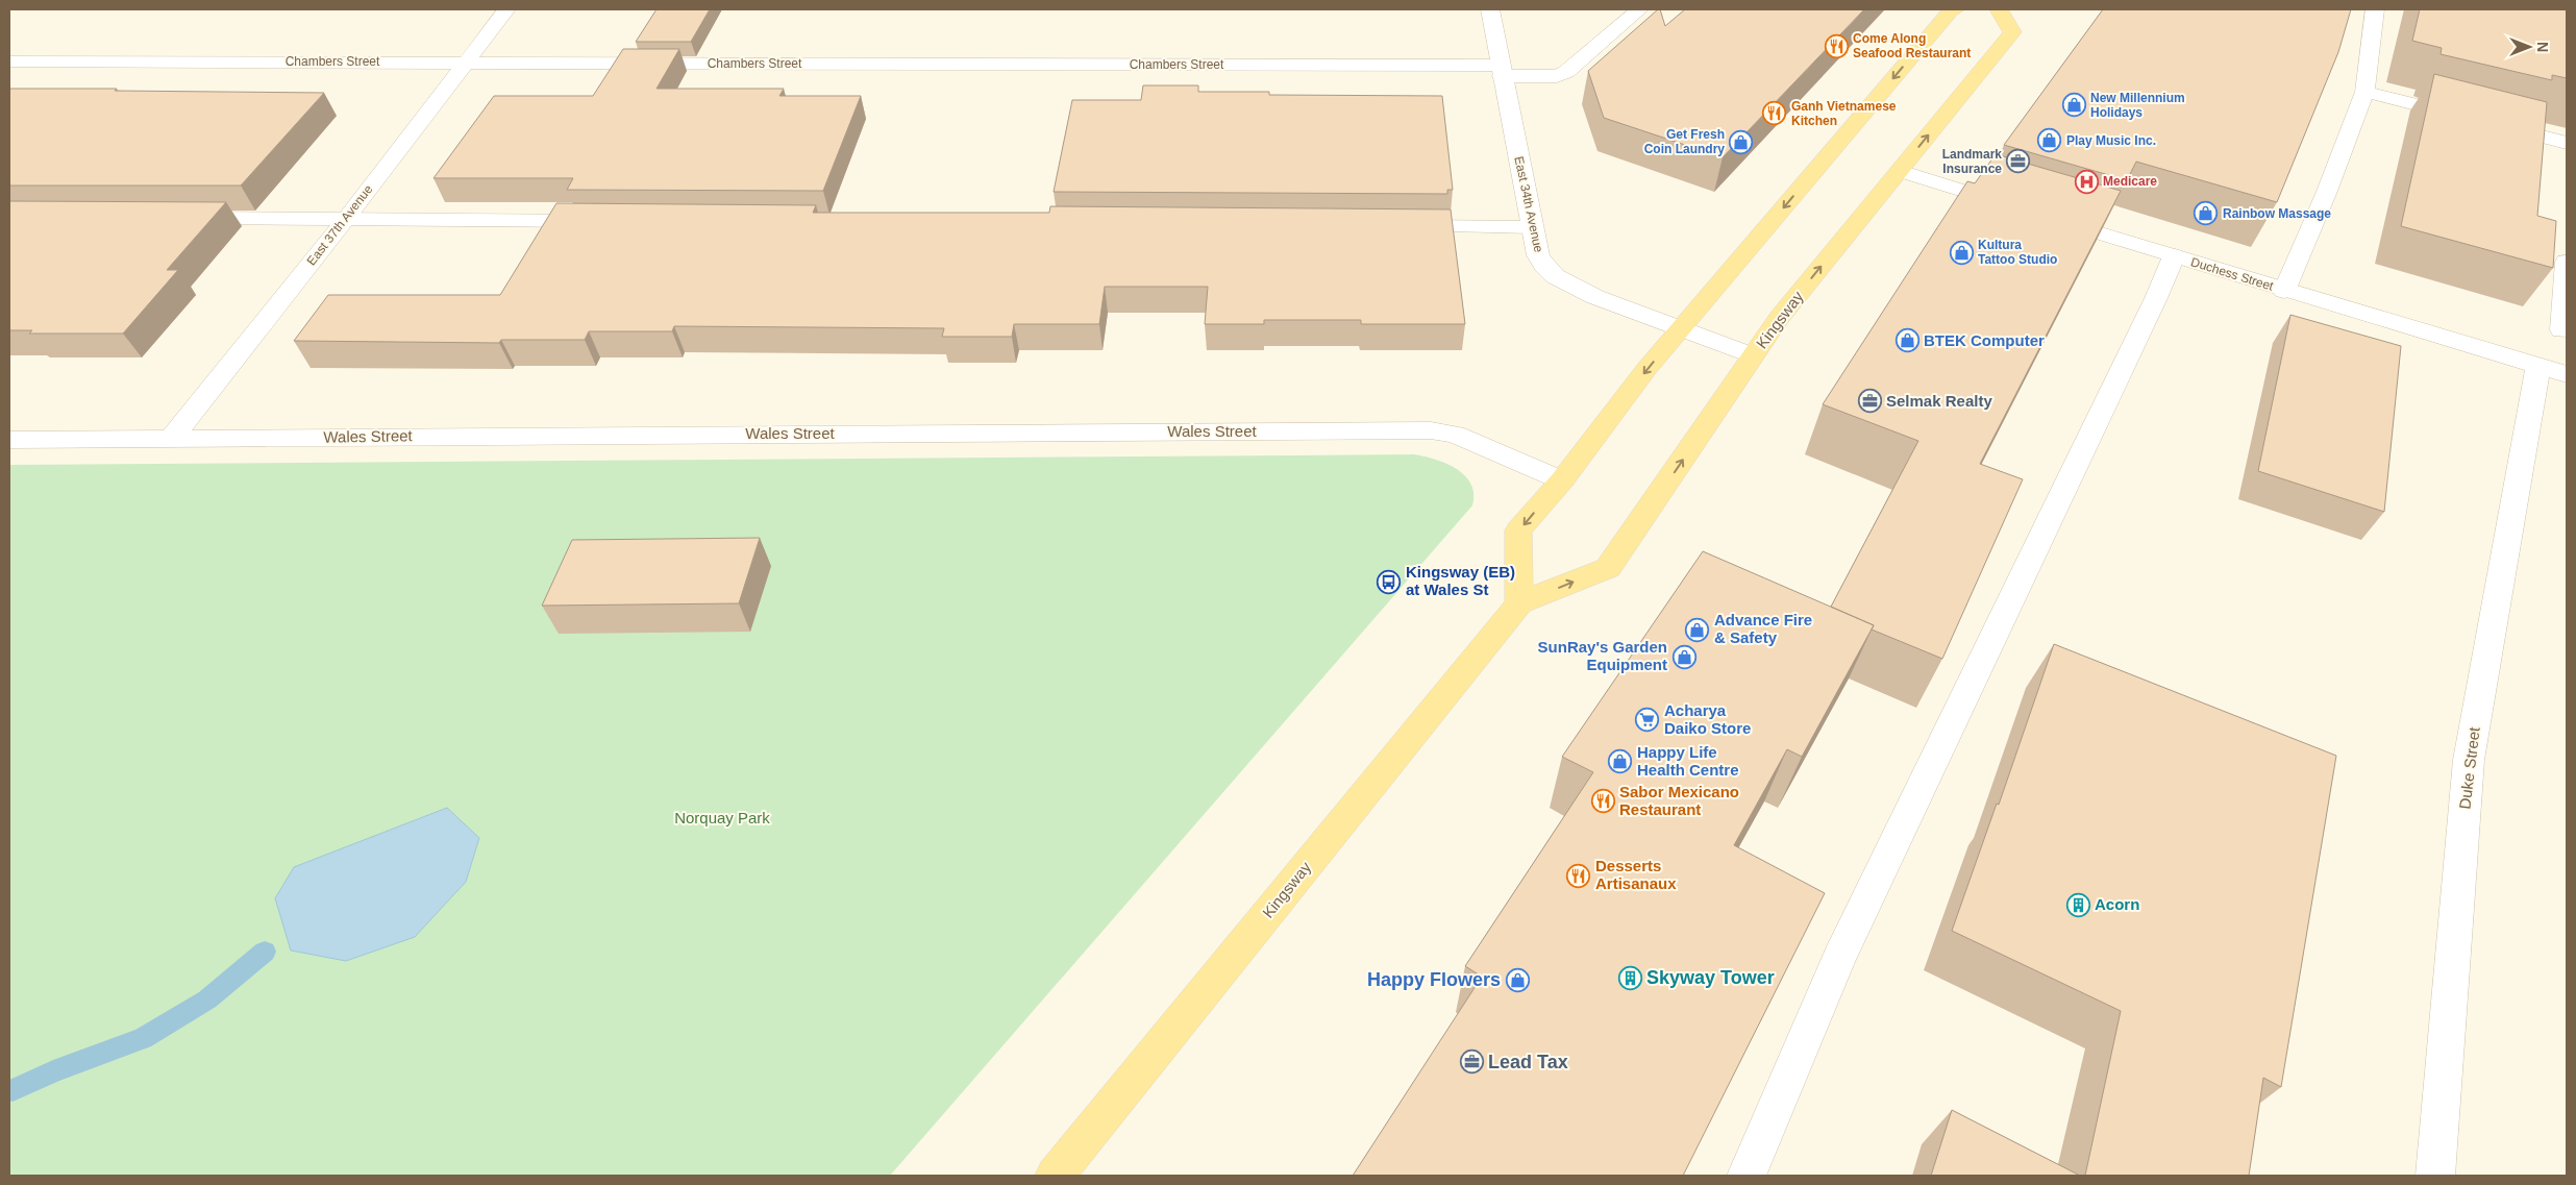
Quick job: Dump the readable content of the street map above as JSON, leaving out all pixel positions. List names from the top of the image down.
{
  "streets": {
    "main road": ["Kingsway"],
    "street": [
      "Chambers Street",
      "East 34th Avenue",
      "East 37th Avenue",
      "Duchess Street",
      "Wales Street",
      "Duke Street"
    ]
  },
  "crossings": [
    ["Chambers Street", "East 34th Avenue"],
    ["Chambers Street", "East 37th Avenue"],
    ["East 34th Avenue", "Kingsway"],
    ["East 37th Avenue", "Wales Street"],
    ["Duchess Street", "Kingsway"],
    ["Duchess Street", "Duke Street"]
  ],
  "parks": ["Norquay Park"],
  "places": {
    "restaurant": [
      "Come Along Seafood Restaurant",
      "Ganh Vietnamese Kitchen",
      "Sabor Mexicano Restaurant",
      "Desserts Artisanaux"
    ],
    "shop": [
      "New Millennium Holidays",
      "Play Music Inc.",
      "Get Fresh Coin Laundry",
      "Rainbow Massage",
      "Kultura Tattoo Studio",
      "BTEK Computer",
      "Advance Fire & Safety",
      "SunRay's Garden Equipment",
      "Happy Life Health Centre",
      "Happy Flowers"
    ],
    "office": ["Landmark Insurance", "Selmak Realty", "Lead Tax"],
    "hospital": ["Medicare"],
    "bus stop": ["Kingsway (EB) at Wales St"],
    "supermarket": ["Acharya Daiko Store"],
    "building": ["Acorn", "Skyway Tower"]
  },
  "north": "right"
}
